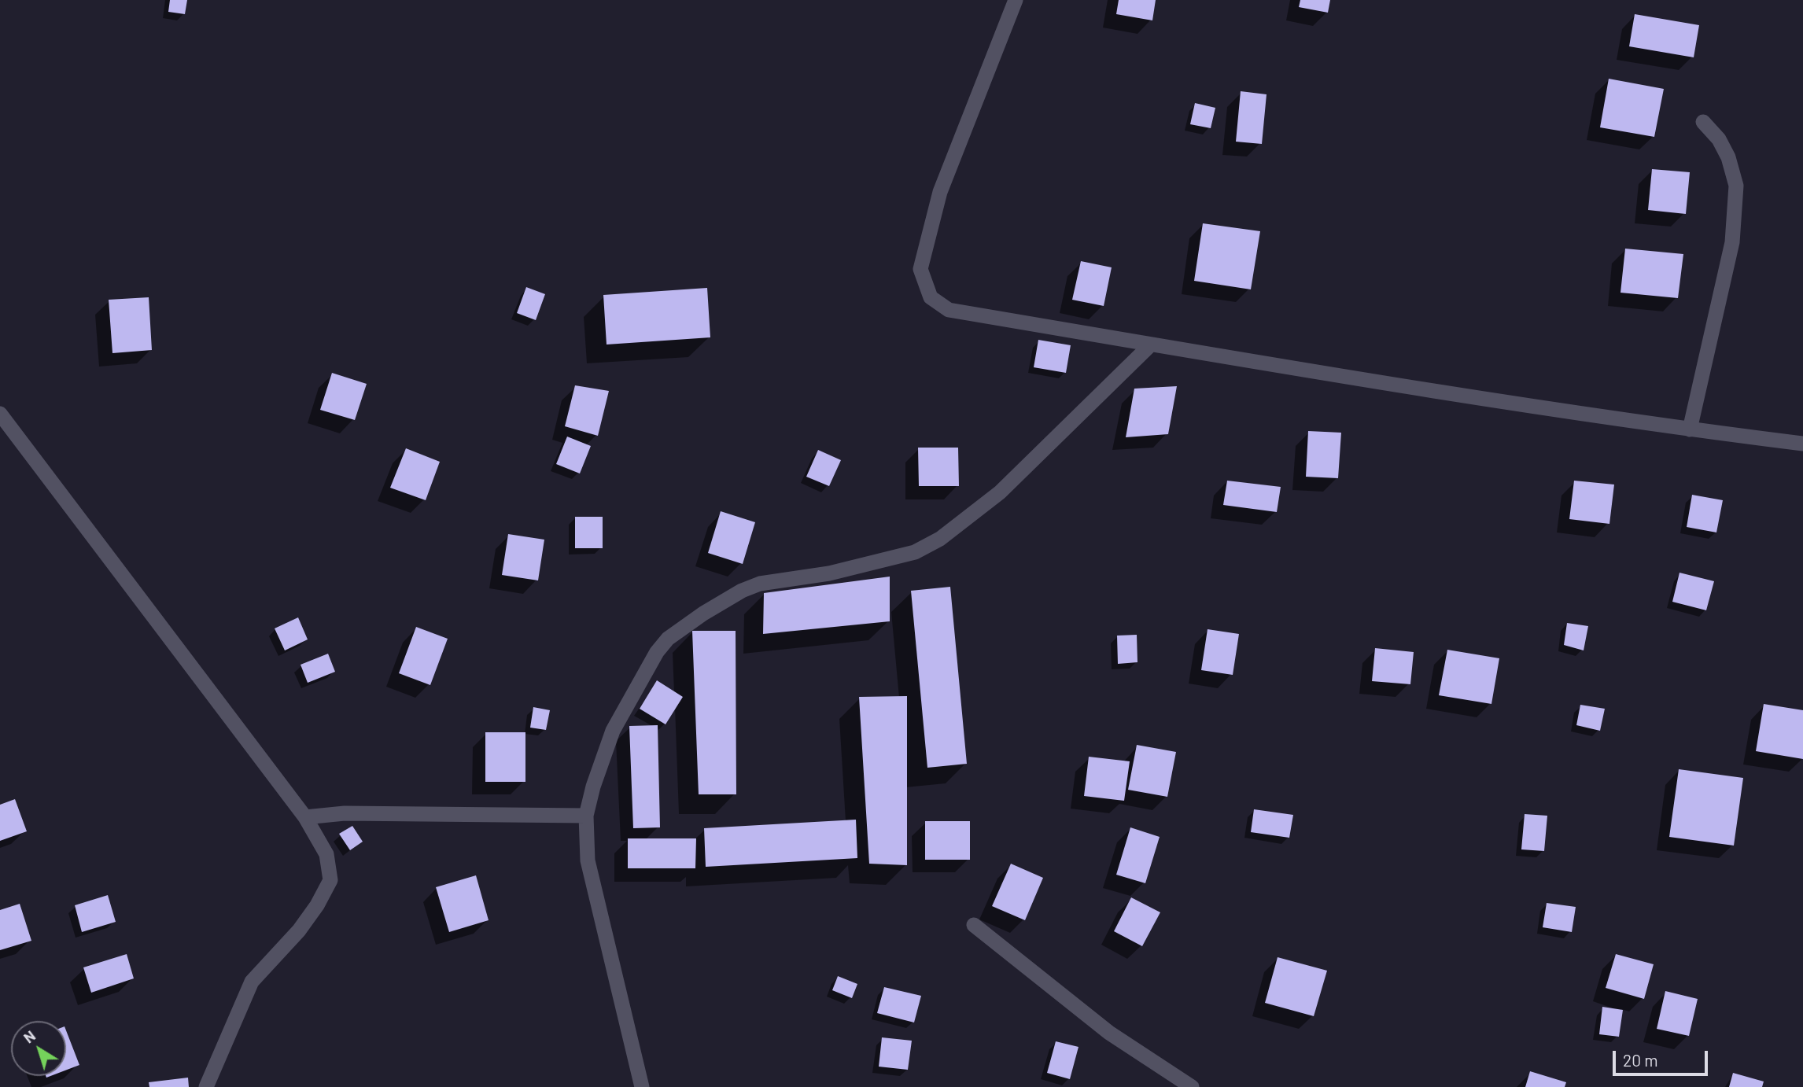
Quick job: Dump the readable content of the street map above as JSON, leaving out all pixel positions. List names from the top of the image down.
{
  "scale_bar": "20 m",
  "north": "top left"
}
